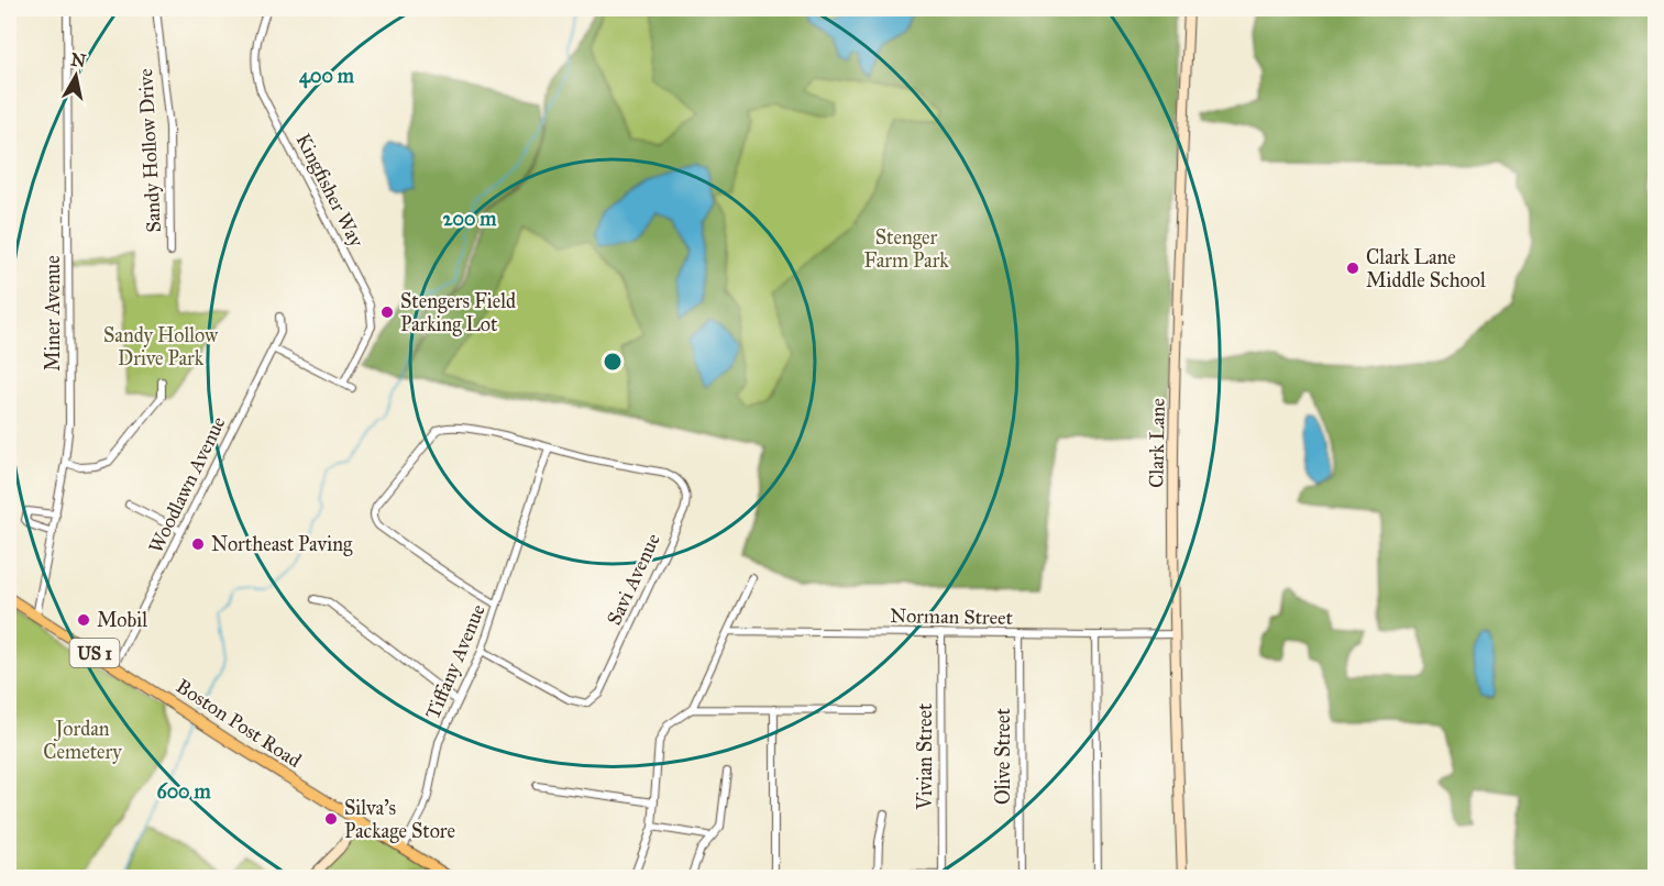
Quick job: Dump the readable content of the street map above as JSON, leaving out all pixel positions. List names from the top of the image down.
{
  "streets": {
    "main road": ["Clark Lane", "US 1", "Boston Post Road"],
    "street": [
      "Sandy Hollow Drive",
      "Kingfisher Way",
      "Miner Avenue",
      "Woodlawn Avenue",
      "Savi Avenue",
      "Norman Street",
      "Tiffany Avenue",
      "Vivian Street",
      "Olive Street"
    ]
  },
  "crossings": [
    ["Miner Avenue", "Boston Post Road"],
    ["Clark Lane", "Norman Street"],
    ["Woodlawn Avenue", "Boston Post Road"],
    ["Savi Avenue", "Tiffany Avenue"],
    ["Norman Street", "Vivian Street"],
    ["Norman Street", "Olive Street"],
    ["Tiffany Avenue", "Boston Post Road"]
  ],
  "parks": ["Stenger Farm Park", "Sandy Hollow Drive Park", "Jordan Cemetery"],
  "places": [
    "Clark Lane Middle School",
    "Stengers Field Parking Lot",
    "Northeast Paving",
    "Mobil",
    "Silva's Package Store"
  ],
  "north": "top",
  "rings": ["400 m", "200 m", "600 m"]
}
